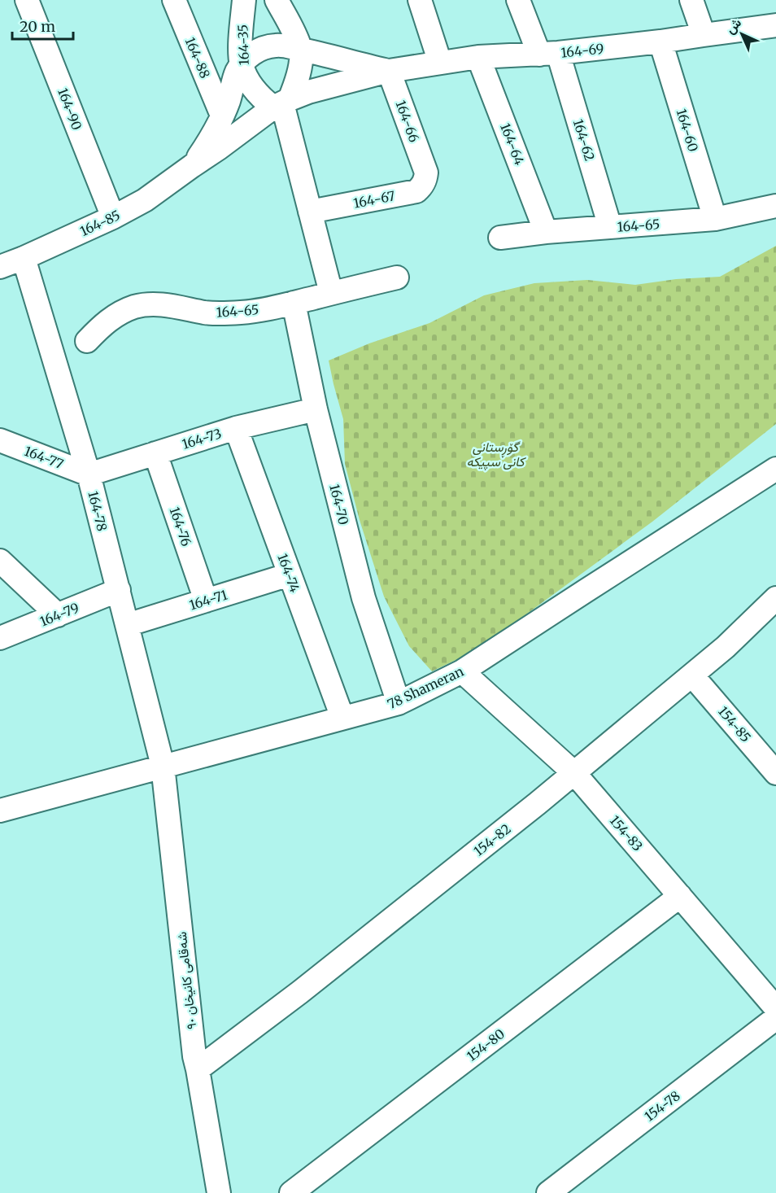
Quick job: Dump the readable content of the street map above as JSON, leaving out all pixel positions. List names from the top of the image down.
{
  "streets": {
    "street": [
      "164-35",
      "164-69",
      "164-88",
      "164-90",
      "164-66",
      "164-60",
      "164-62",
      "164-64",
      "164-67",
      "164-85",
      "164-65",
      "164-73",
      "164-77",
      "164-70",
      "164-78",
      "164-76",
      "164-74",
      "164-71",
      "164-79",
      "78 Shameran",
      "154-85",
      "154-83",
      "154-82",
      "شەقامی کانیخان ٩٠",
      "154-80",
      "154-78"
    ]
  },
  "crossings": [
    ["164-35", "164-69"],
    ["164-35", "164-85"],
    ["164-69", "164-66"],
    ["164-69", "164-60"],
    ["164-69", "164-62"],
    ["164-69", "164-64"],
    ["164-69", "164-85"],
    ["164-88", "164-85"],
    ["164-90", "164-85"],
    ["164-66", "164-67"],
    ["164-60", "164-65"],
    ["164-62", "164-65"],
    ["164-64", "164-65"],
    ["164-85", "164-78"],
    ["164-65", "164-70"],
    ["164-73", "164-77"],
    ["164-73", "164-70"],
    ["164-73", "164-78"],
    ["164-73", "164-76"],
    ["164-73", "164-74"],
    ["164-77", "164-78"],
    ["164-70", "78 Shameran"],
    ["164-78", "164-71"],
    ["164-78", "164-79"],
    ["164-78", "78 Shameran"],
    ["164-78", "شەقامی کانیخان ٩٠"],
    ["164-76", "164-71"],
    ["164-74", "164-71"],
    ["164-74", "78 Shameran"],
    ["78 Shameran", "154-83"],
    ["78 Shameran", "شەقامی کانیخان ٩٠"],
    ["154-85", "154-82"],
    ["154-83", "154-82"],
    ["154-83", "154-80"],
    ["154-82", "شەقامی کانیخان ٩٠"]
  ],
  "parks": ["گۆڕستانی کانی سپیکە"],
  "scale_bar": "20 m",
  "north": "top left"
}
